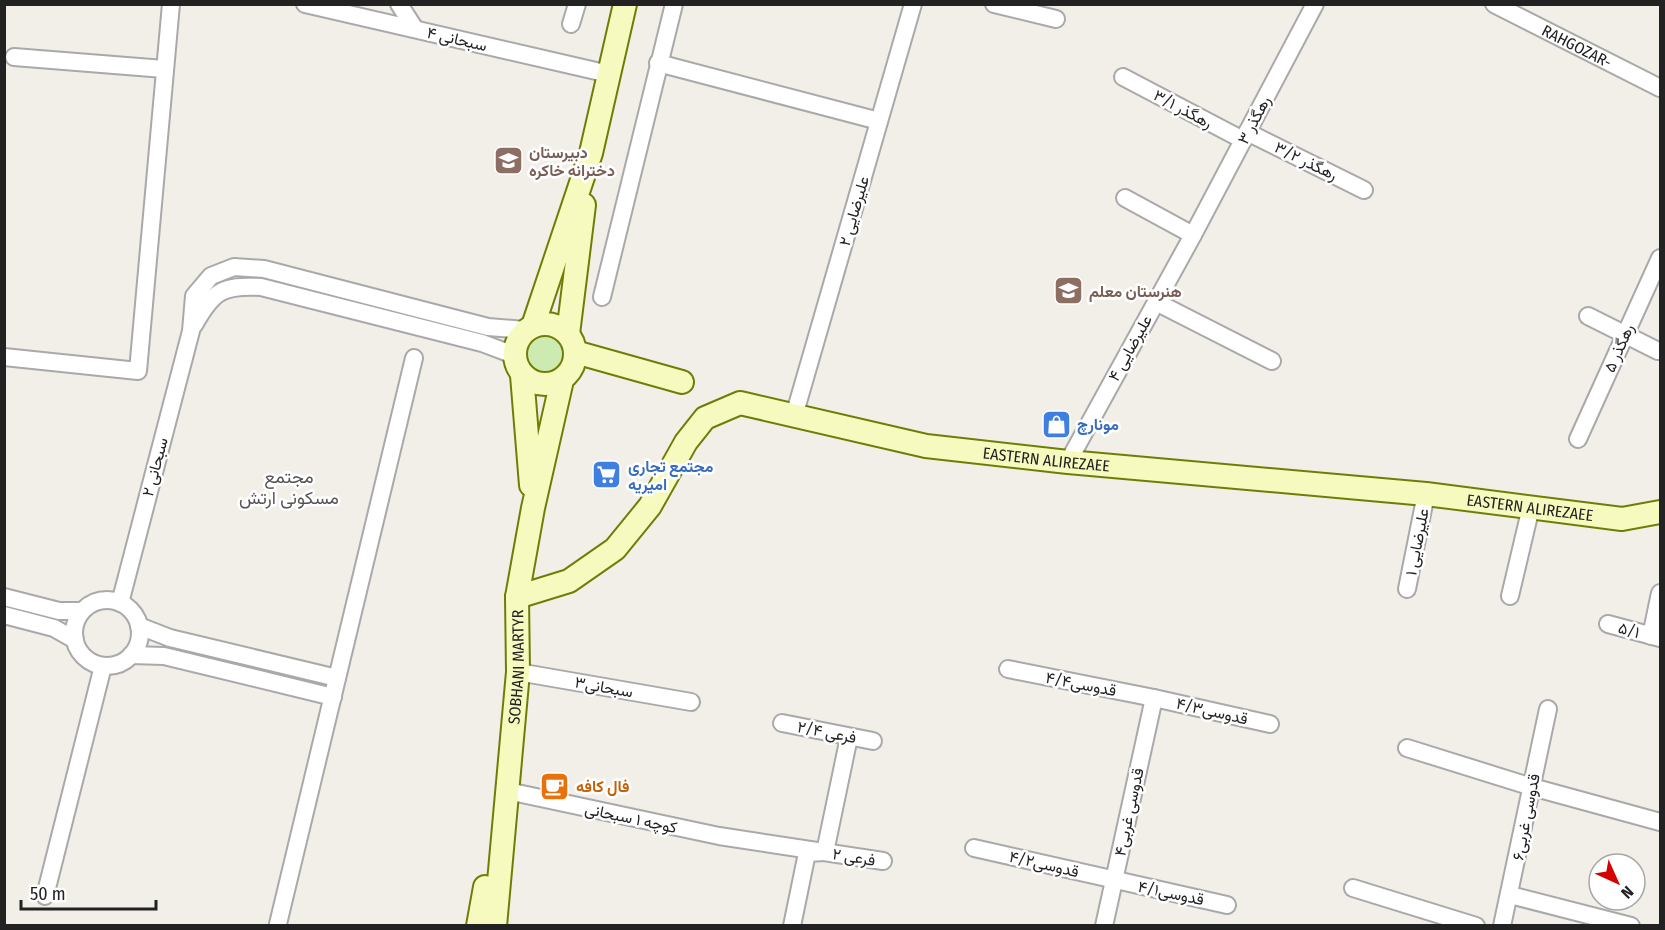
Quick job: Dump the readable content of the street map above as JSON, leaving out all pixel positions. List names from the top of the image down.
{
  "streets": {
    "street": [
      "سبحانی ۴",
      "RAHGOZAR-",
      "۳/۱ رهگذر",
      "۳ رهگذر",
      "۳/۲ رهگذر",
      "۲ علیرضایی",
      "۴ علیرضایی",
      "۵ رهگذر",
      "EASTERN ALIREZAEE",
      "سبحانی ۲",
      "۱ علیرضایی",
      "۵/۱",
      "SOBHANI MARTYR",
      "قدوسی۴/۴",
      "سبحانی۳",
      "قدوسی۴/۳",
      "فرعی ۲/۴",
      "قدوسی غربی۴",
      "قدوسی غربی۶",
      "کوچه ۱ سبحانی",
      "فرعی ۲",
      "قدوسی۴/۲",
      "قدوسی۴/۱"
    ]
  },
  "crossings": [
    ["۳/۱ رهگذر", "۳ رهگذر"],
    ["۳/۱ رهگذر", "۳/۲ رهگذر"],
    ["۳ رهگذر", "۳/۲ رهگذر"],
    ["۳ رهگذر", "۴ علیرضایی"],
    ["۲ علیرضایی", "EASTERN ALIREZAEE"],
    ["۴ علیرضایی", "EASTERN ALIREZAEE"],
    ["EASTERN ALIREZAEE", "۱ علیرضایی"],
    ["EASTERN ALIREZAEE", "SOBHANI MARTYR"],
    ["SOBHANI MARTYR", "سبحانی۳"],
    ["SOBHANI MARTYR", "کوچه ۱ سبحانی"],
    ["قدوسی۴/۴", "قدوسی۴/۳"],
    ["قدوسی۴/۴", "قدوسی غربی۴"],
    ["قدوسی۴/۳", "قدوسی غربی۴"],
    ["قدوسی غربی۴", "قدوسی۴/۲"],
    ["قدوسی غربی۴", "قدوسی۴/۱"],
    ["کوچه ۱ سبحانی", "فرعی ۲"],
    ["قدوسی۴/۲", "قدوسی۴/۱"]
  ],
  "districts": ["مجتمع مسکونی ارتش"],
  "places": {
    "school or university": ["دبیرستان دخترانه خاکره", "هنرستان معلم"],
    "shop": ["مونارچ"],
    "supermarket": ["مجتمع تجاری امیریه"],
    "cafe": ["فال کافه"]
  },
  "scale_bar": "50 m",
  "north": "bottom right"
}
